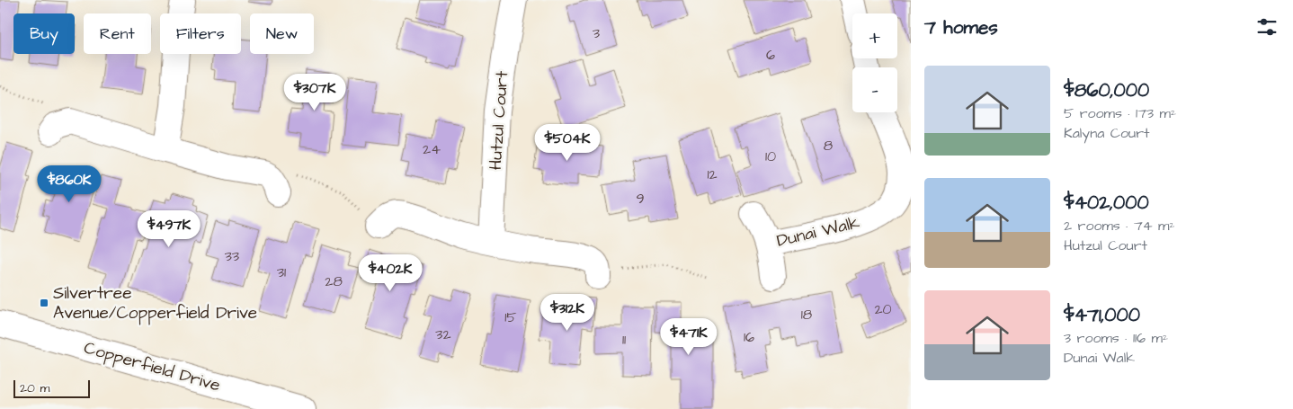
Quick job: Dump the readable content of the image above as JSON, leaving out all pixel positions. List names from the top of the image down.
{
  "streets": {
    "street": ["Hutzul Court", "Dunai Walk", "Copperfield Drive"]
  },
  "places": {
    "transit": ["Silvertree Avenue/Copperfield Drive"]
  },
  "house_numbers": [
    "3",
    "6",
    "8",
    "24",
    "10",
    "12",
    "9",
    "33",
    "31",
    "28",
    "20",
    "18",
    "15",
    "32",
    "16",
    "11"
  ],
  "scale_bar": "20 m",
  "page": {
    "heading": "7 homes",
    "map_buttons": ["+", "−"],
    "chip": [
      "Buy",
      "Rent",
      "Filters",
      "New"
    ],
    "list": [
      {
        "name": "$860,000",
        "note": "5 rooms · 173 m² · Kalyna Court"
      },
      {
        "name": "$402,000",
        "note": "2 rooms · 74 m² · Hutzul Court"
      },
      {
        "name": "$471,000",
        "note": "3 rooms · 116 m² · Dunai Walk"
      }
    ],
    "price": [
      "$307K",
      "$504K",
      "$860K",
      "$497K",
      "$402K",
      "$312K",
      "$471K"
    ],
    "scale": "20 m"
  }
}
